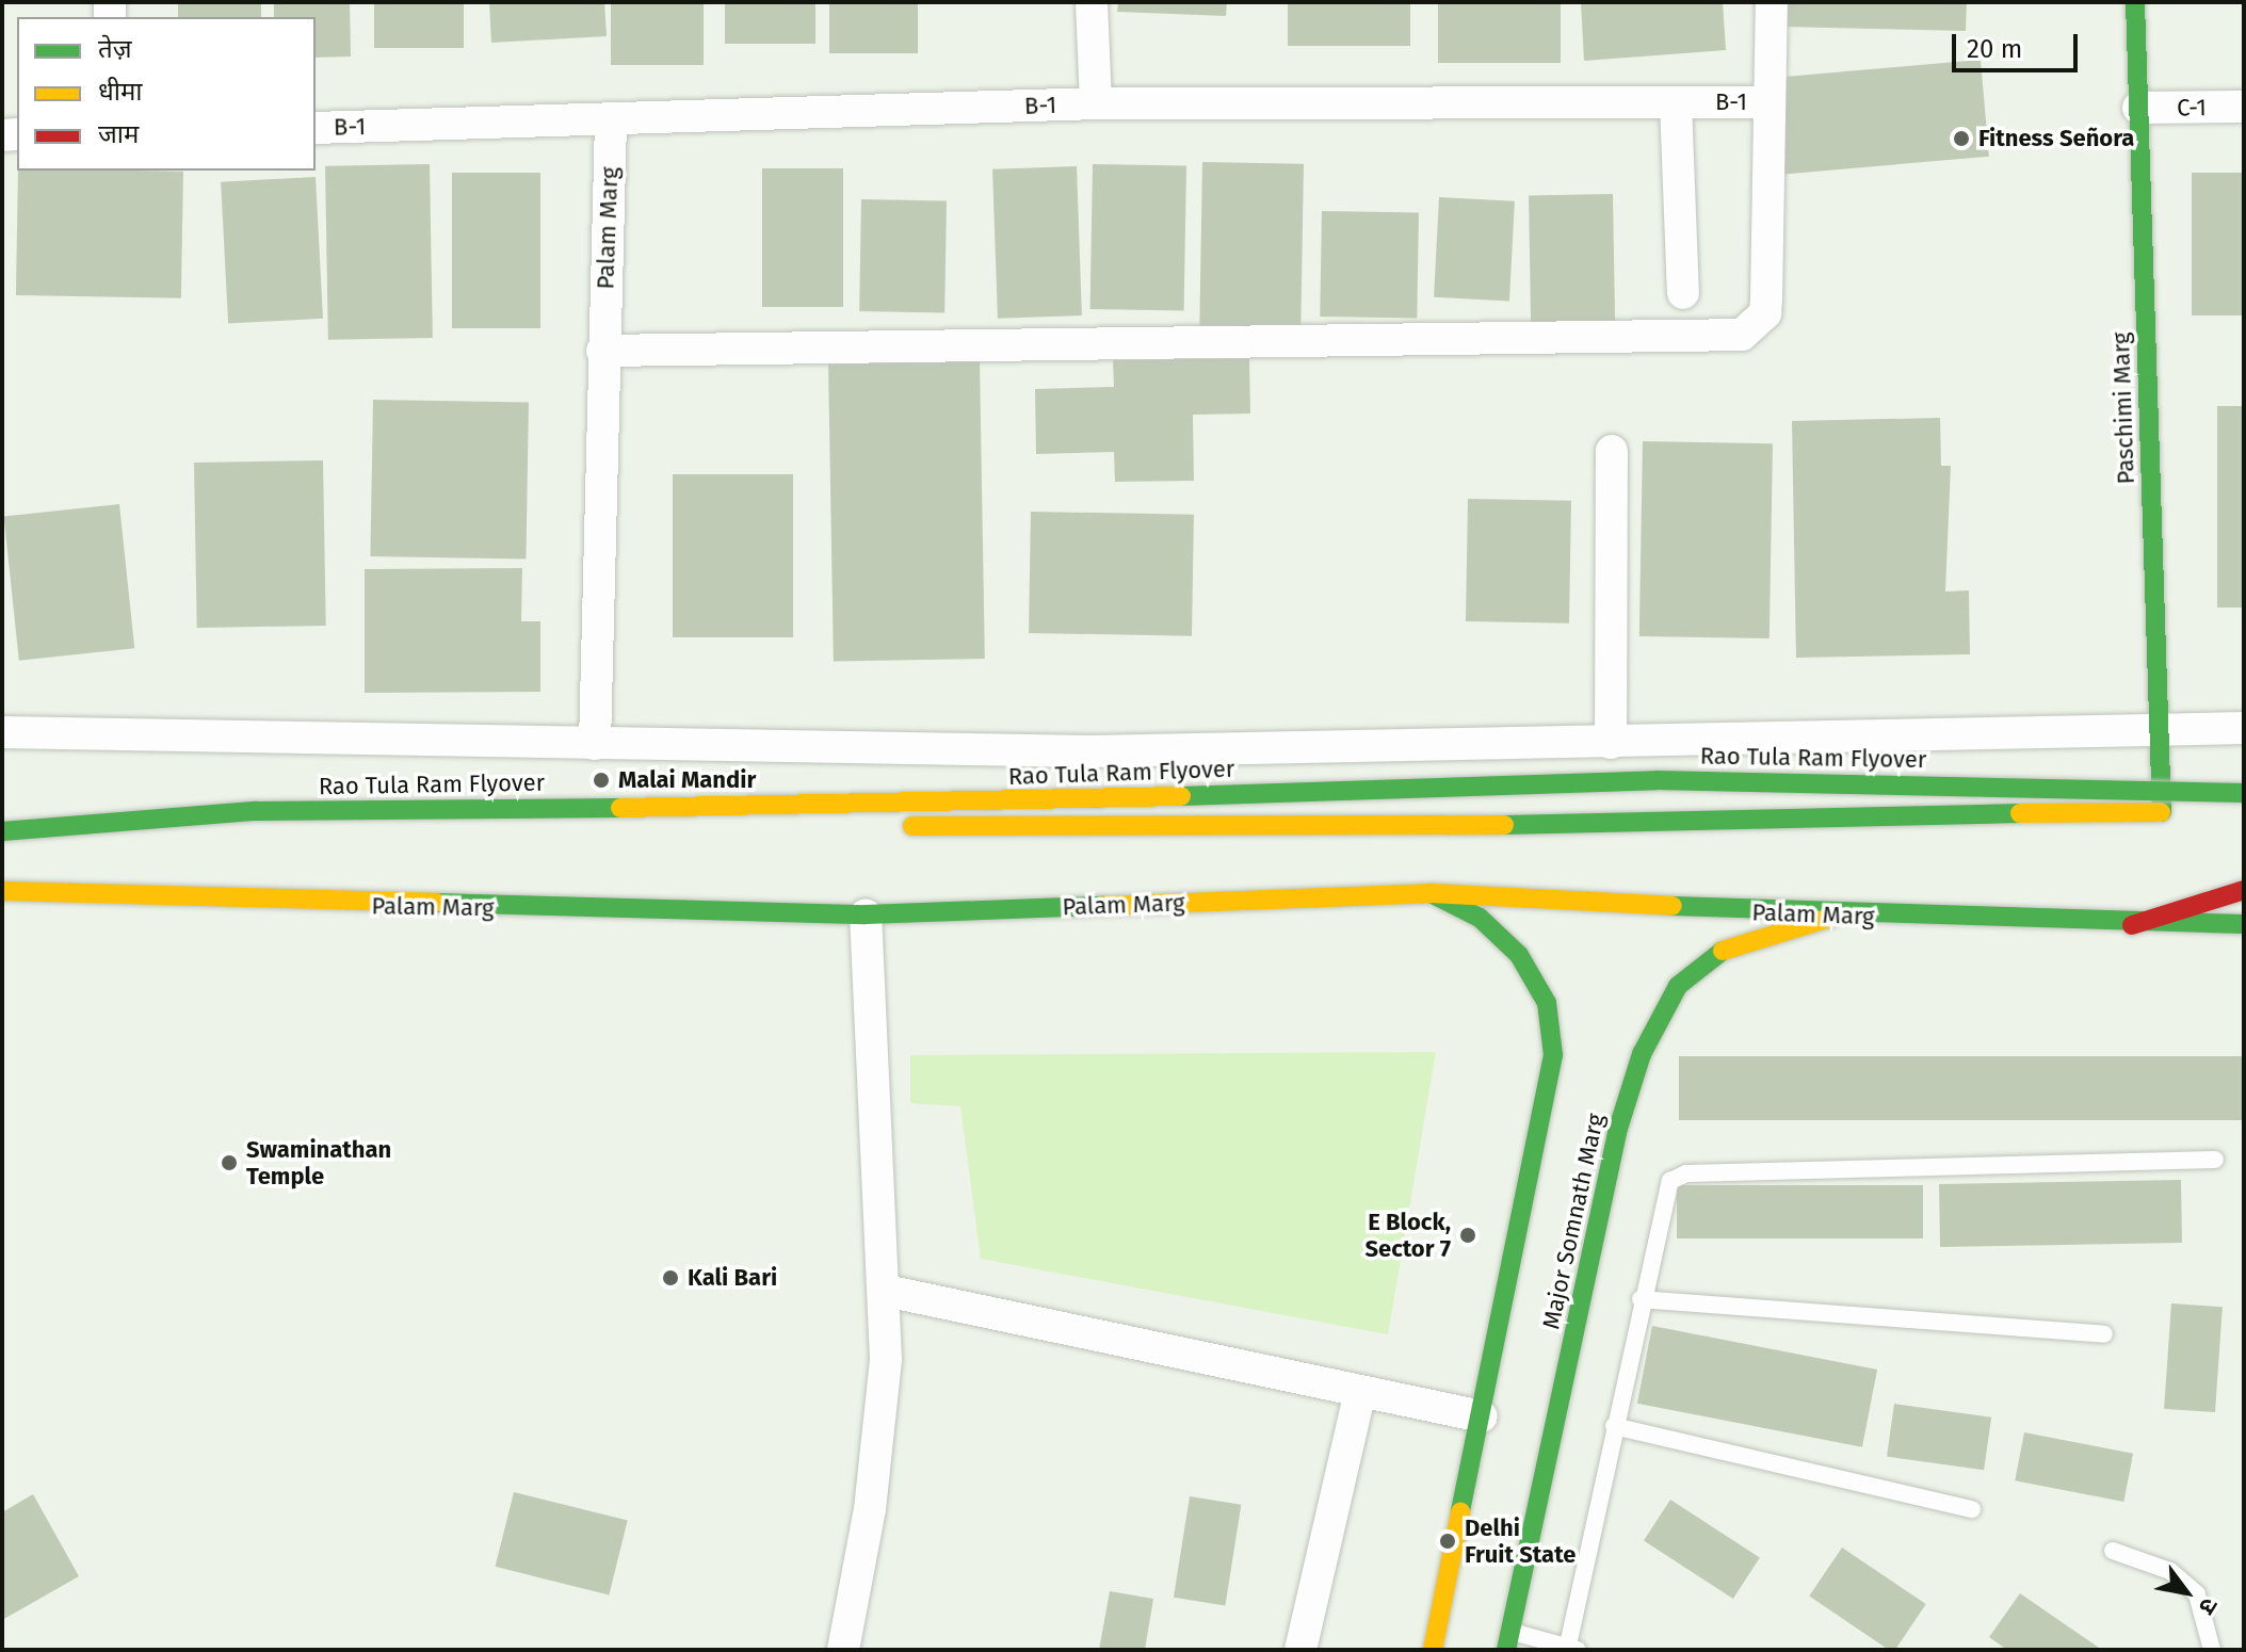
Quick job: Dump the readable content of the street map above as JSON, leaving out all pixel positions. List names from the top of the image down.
{
  "streets": {
    "main road": [
      "Palam Marg",
      "Paschimi Marg",
      "Rao Tula Ram Flyover",
      "Major Somnath Marg"
    ],
    "street": ["B-1", "C-1"]
  },
  "crossings": [
    ["B-1", "Palam Marg"],
    ["C-1", "Paschimi Marg"],
    ["Palam Marg", "Major Somnath Marg"]
  ],
  "places": [
    "Fitness Señora",
    "Malai Mandir",
    "Swaminathan Temple",
    "E Block, Sector 7",
    "Kali Bari",
    "Delhi Fruit State"
  ],
  "legend": ["तेज़", "धीमा", "जाम"],
  "scale_bar": "20 m",
  "north": "bottom right"
}
